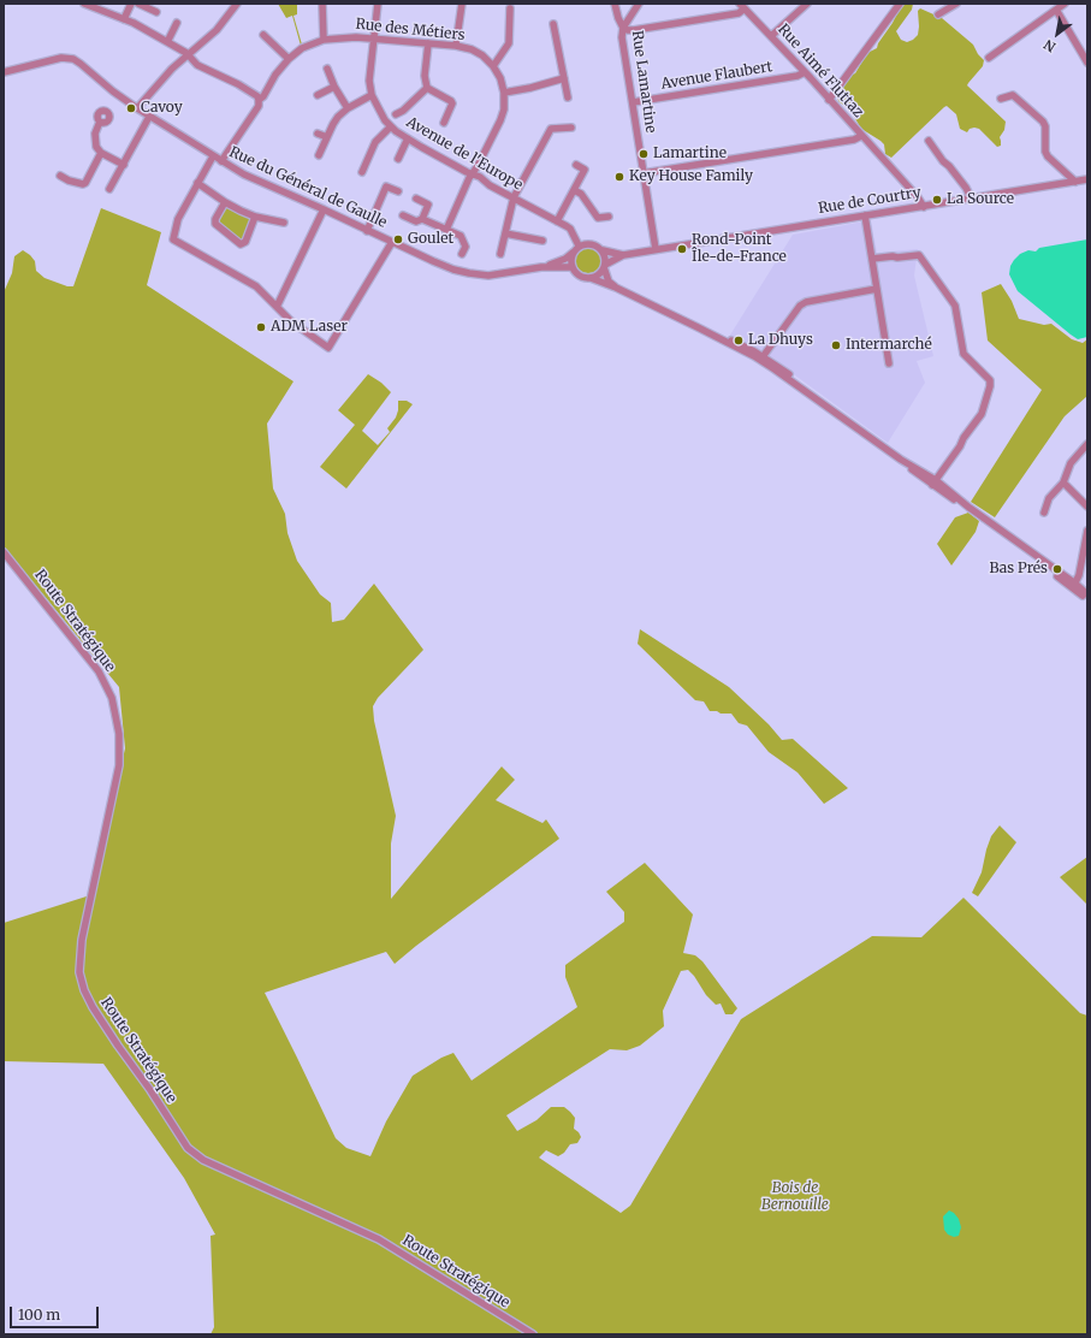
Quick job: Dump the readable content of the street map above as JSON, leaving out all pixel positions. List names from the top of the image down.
{
  "streets": {
    "street": [
      "Rue des Métiers",
      "Rue Aimé Fluttaz",
      "Avenue Flaubert",
      "Rue Lamartine",
      "Avenue de l'Europe",
      "Rue du Général de Gaulle",
      "Rue de Courtry",
      "Route Stratégique"
    ]
  },
  "crossings": [
    ["Rue des Métiers", "Avenue de l'Europe"],
    ["Rue des Métiers", "Rue du Général de Gaulle"],
    ["Rue Aimé Fluttaz", "Avenue Flaubert"],
    ["Rue Aimé Fluttaz", "Rue de Courtry"],
    ["Avenue Flaubert", "Rue Lamartine"],
    ["Rue Lamartine", "Rue de Courtry"],
    ["Avenue de l'Europe", "Rue du Général de Gaulle"]
  ],
  "parks": ["Bois de Bernouille"],
  "places": [
    "Cavoy",
    "Lamartine",
    "Key House Family",
    "La Source",
    "Goulet",
    "Rond-Point Île-de-France",
    "ADM Laser",
    "La Dhuys",
    "Intermarché",
    "Bas Prés"
  ],
  "scale_bar": "100 m",
  "north": "bottom left"
}
